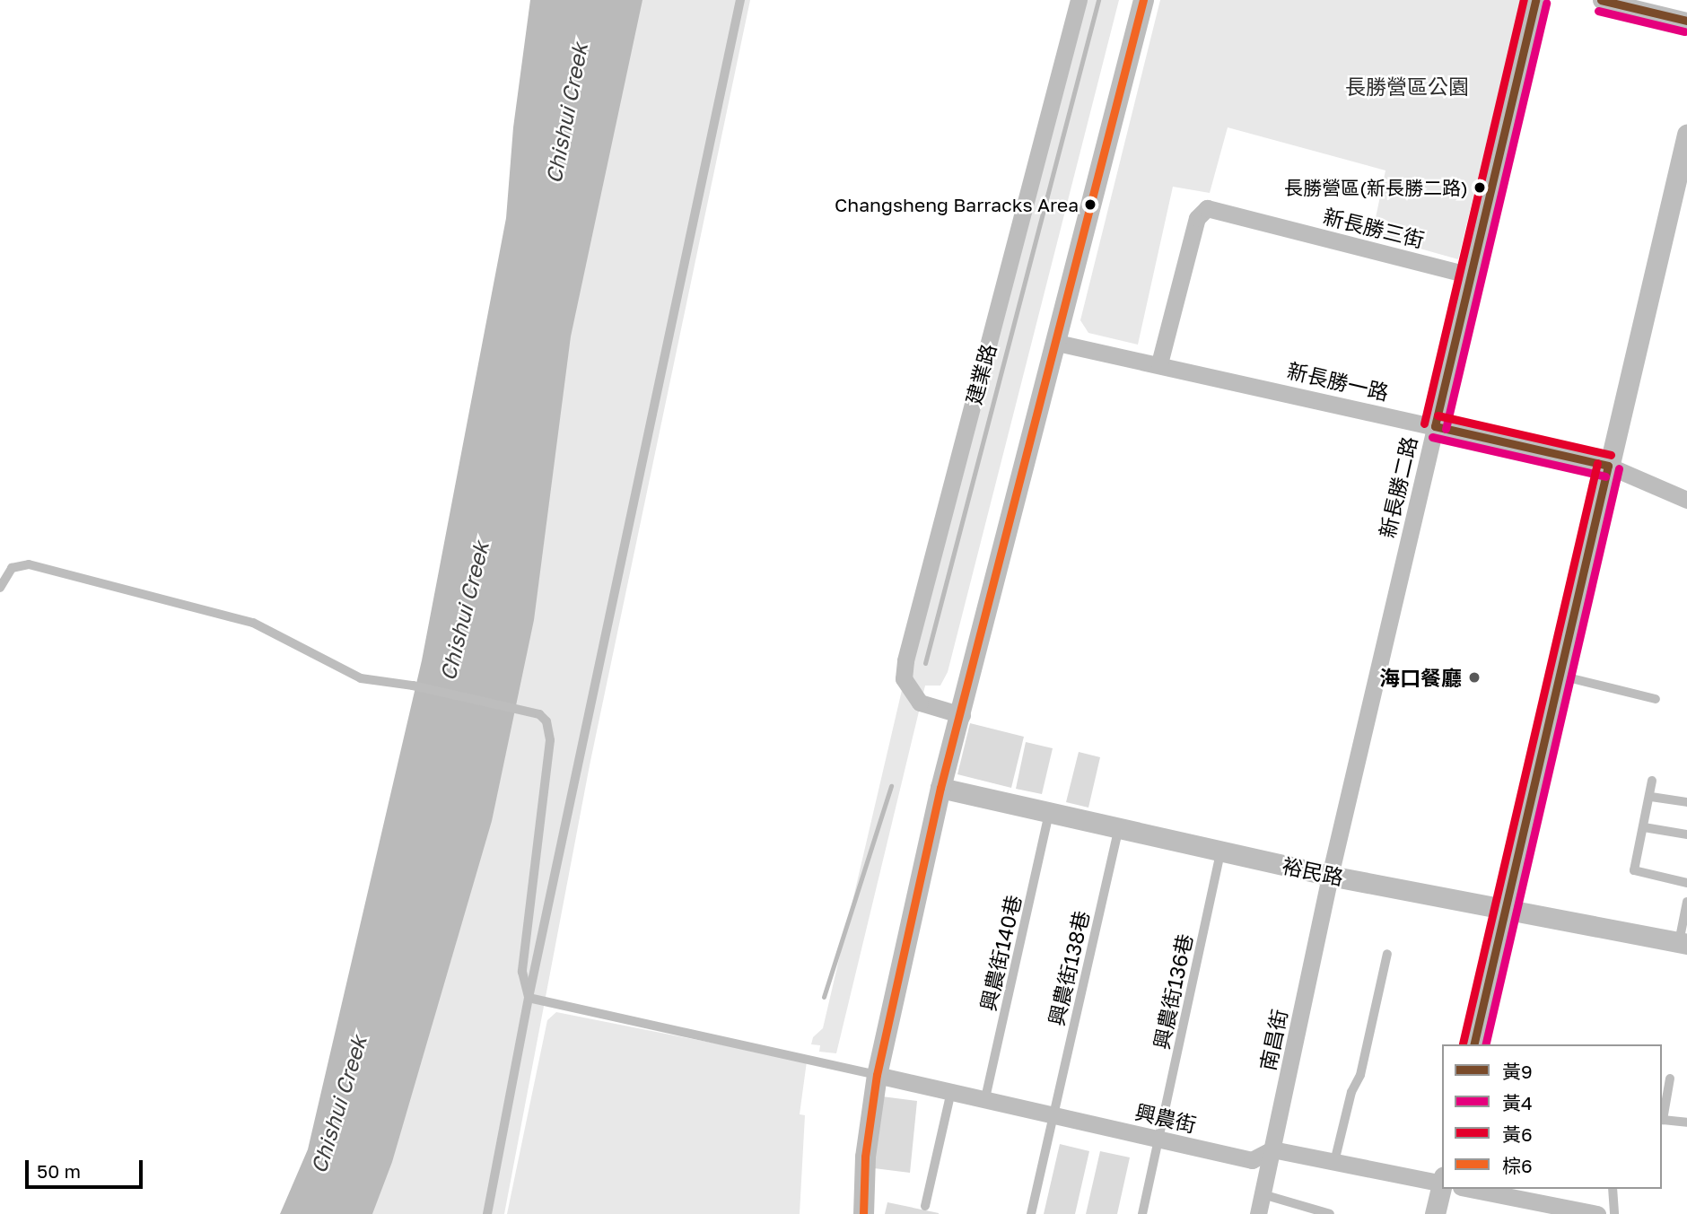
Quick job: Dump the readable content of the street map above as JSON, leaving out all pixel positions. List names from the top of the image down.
{
  "streets": {
    "street": [
      "新長勝三街",
      "建業路",
      "新長勝一路",
      "新長勝二路",
      "裕民路",
      "南昌街",
      "興農街"
    ],
    "lane": ["興農街140巷", "興農街138巷", "興農街136巷"]
  },
  "crossings": [
    ["新長勝三街", "新長勝一路"],
    ["新長勝三街", "新長勝二路"],
    ["新長勝一路", "新長勝二路"],
    ["新長勝二路", "裕民路"],
    ["新長勝二路", "南昌街"],
    ["裕民路", "興農街140巷"],
    ["裕民路", "興農街138巷"],
    ["裕民路", "興農街136巷"],
    ["裕民路", "南昌街"],
    ["興農街140巷", "興農街"],
    ["興農街138巷", "興農街"],
    ["興農街136巷", "興農街"],
    ["南昌街", "興農街"]
  ],
  "water": ["Chishui Creek"],
  "parks": ["長勝營區公園"],
  "places": ["長勝營區(新長勝二路)", "Changsheng Barracks Area", "海口餐廳"],
  "lines": [
    "transit line 黃9",
    "transit line 黃6",
    "transit line 棕6",
    "transit line 黃4"
  ],
  "legend": [
    "黃9",
    "黃4",
    "黃6",
    "棕6"
  ],
  "scale_bar": "50 m"
}
